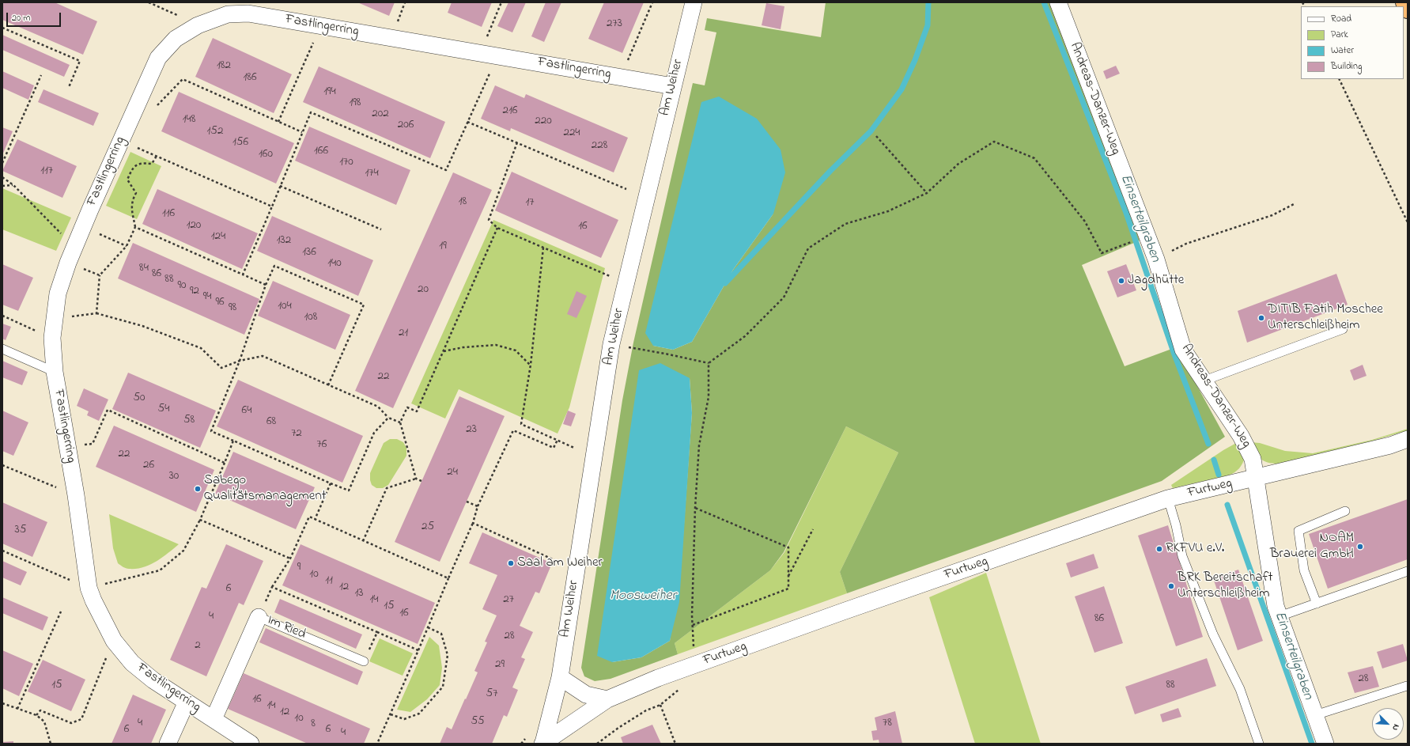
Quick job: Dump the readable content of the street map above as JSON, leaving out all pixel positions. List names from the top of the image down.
{
  "streets": {
    "street": [
      "Fastlingerring",
      "Am Weiher",
      "Andreas-Danzer-Weg",
      "Furtweg",
      "Im Ried"
    ]
  },
  "crossings": [
    ["Fastlingerring", "Am Weiher"],
    ["Fastlingerring", "Im Ried"],
    ["Am Weiher", "Furtweg"],
    ["Andreas-Danzer-Weg", "Furtweg"]
  ],
  "water": ["Einserteilgraben", "Moosweiher"],
  "places": [
    "Jagdhütte",
    "DITIB Fatih Moschee Unterschleißheim",
    "Sabego Qualitätsmanagement",
    "NOAM Brauerei GmbH",
    "RKFVU e.V.",
    "Saal am Weiher",
    "BRK Bereitschaft Unterschleißheim"
  ],
  "house_numbers": [
    "273",
    "182",
    "186",
    "194",
    "198",
    "216",
    "202",
    "148",
    "220",
    "206",
    "152",
    "224",
    "156",
    "228",
    "166",
    "160",
    "170",
    "117",
    "174",
    "18",
    "17",
    "116",
    "120",
    "16",
    "124",
    "132",
    "19",
    "136",
    "140",
    "84",
    "86",
    "88",
    "90",
    "20",
    "92",
    "94",
    "96",
    "104",
    "98",
    "108",
    "21",
    "22",
    "50",
    "54",
    "64",
    "58",
    "68",
    "23",
    "72",
    "76",
    "22",
    "26",
    "24",
    "30",
    "25",
    "35",
    "9",
    "10",
    "11",
    "12",
    "6",
    "13",
    "14",
    "27",
    "15",
    "16",
    "4",
    "86",
    "28",
    "2",
    "29",
    "28",
    "15",
    "88",
    "57",
    "16",
    "14",
    "12",
    "10",
    "55",
    "4",
    "78",
    "8",
    "6",
    "6",
    "4"
  ],
  "legend": [
    "Road",
    "Park",
    "Water",
    "Building"
  ],
  "scale_bar": "20 m",
  "north": "bottom right"
}
